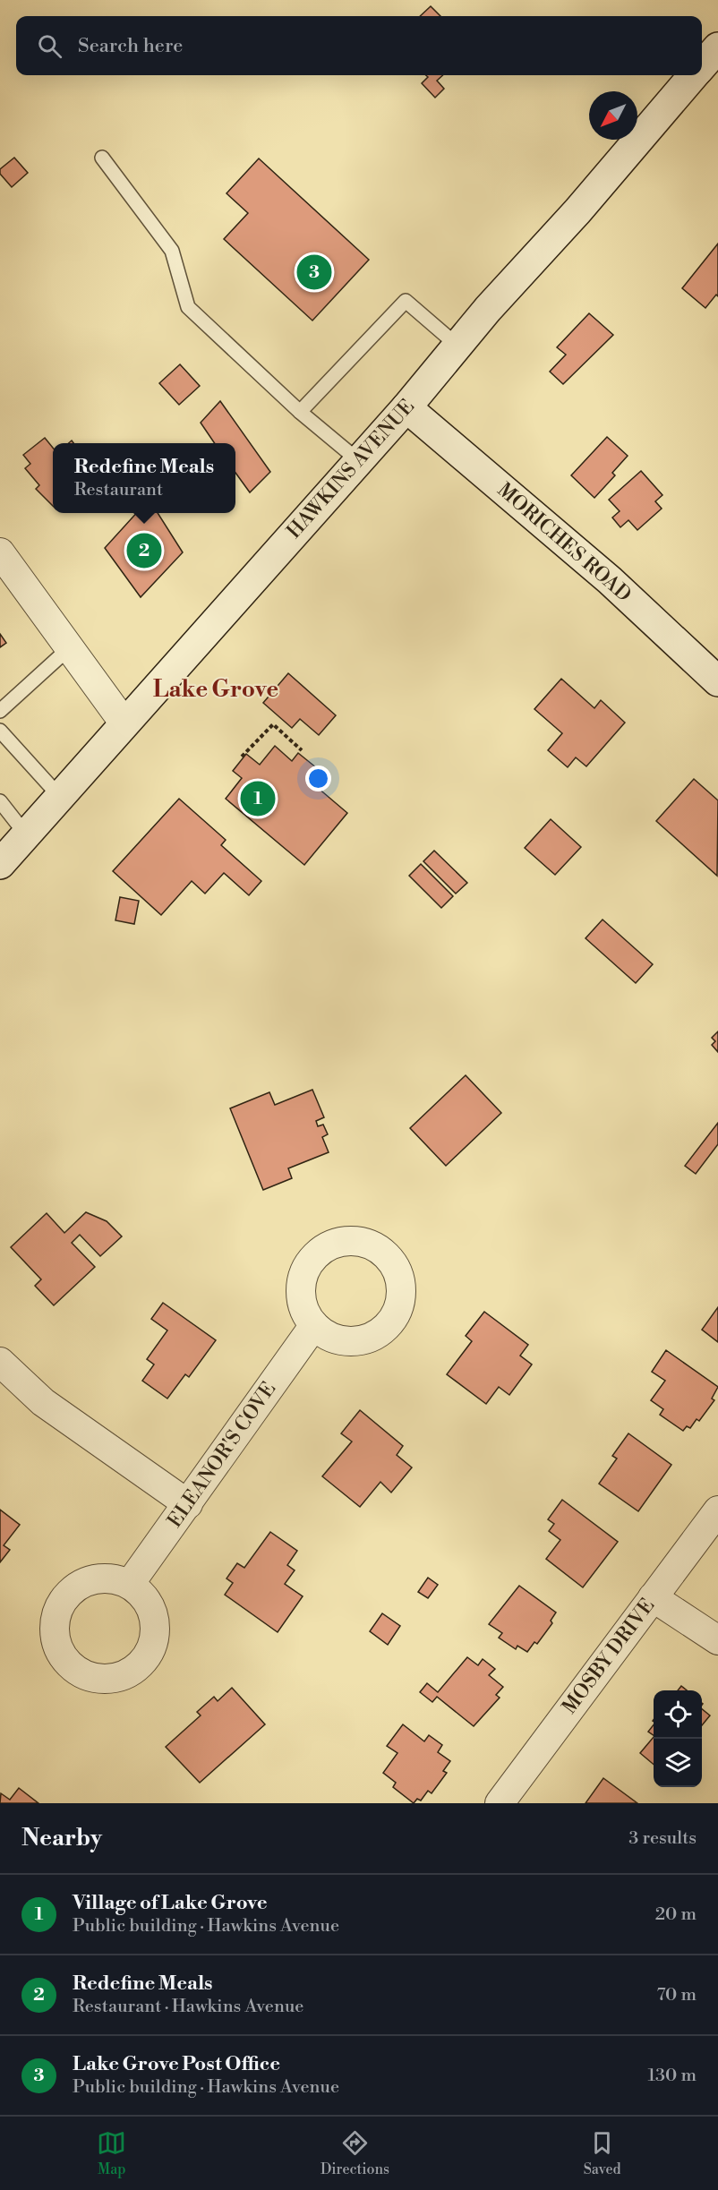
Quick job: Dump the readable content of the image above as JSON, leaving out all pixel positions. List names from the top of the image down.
{
  "streets": {
    "street": [
      "HAWKINS AVENUE",
      "MORICHES ROAD",
      "ELEANOR'S COVE",
      "MOSBY DRIVE"
    ]
  },
  "crossings": [
    ["HAWKINS AVENUE", "MORICHES ROAD"]
  ],
  "districts": ["Lake Grove"],
  "north": "bottom left",
  "page": {
    "search": "Search here",
    "pins": ["3", "2", "1"],
    "popup": ["Redefine Meals", "Restaurant"],
    "heading": ["Nearby", "3 results"],
    "list": [
      {
        "mark": "1",
        "name": "Village of Lake Grove",
        "note": "Public building · Hawkins Avenue",
        "value": "20 m"
      },
      {
        "mark": "2",
        "name": "Redefine Meals",
        "note": "Restaurant · Hawkins Avenue",
        "value": "70 m"
      },
      {
        "mark": "3",
        "name": "Lake Grove Post Office",
        "note": "Public building · Hawkins Avenue",
        "value": "130 m"
      }
    ],
    "nav": ["Map", "Directions", "Saved"]
  }
}
